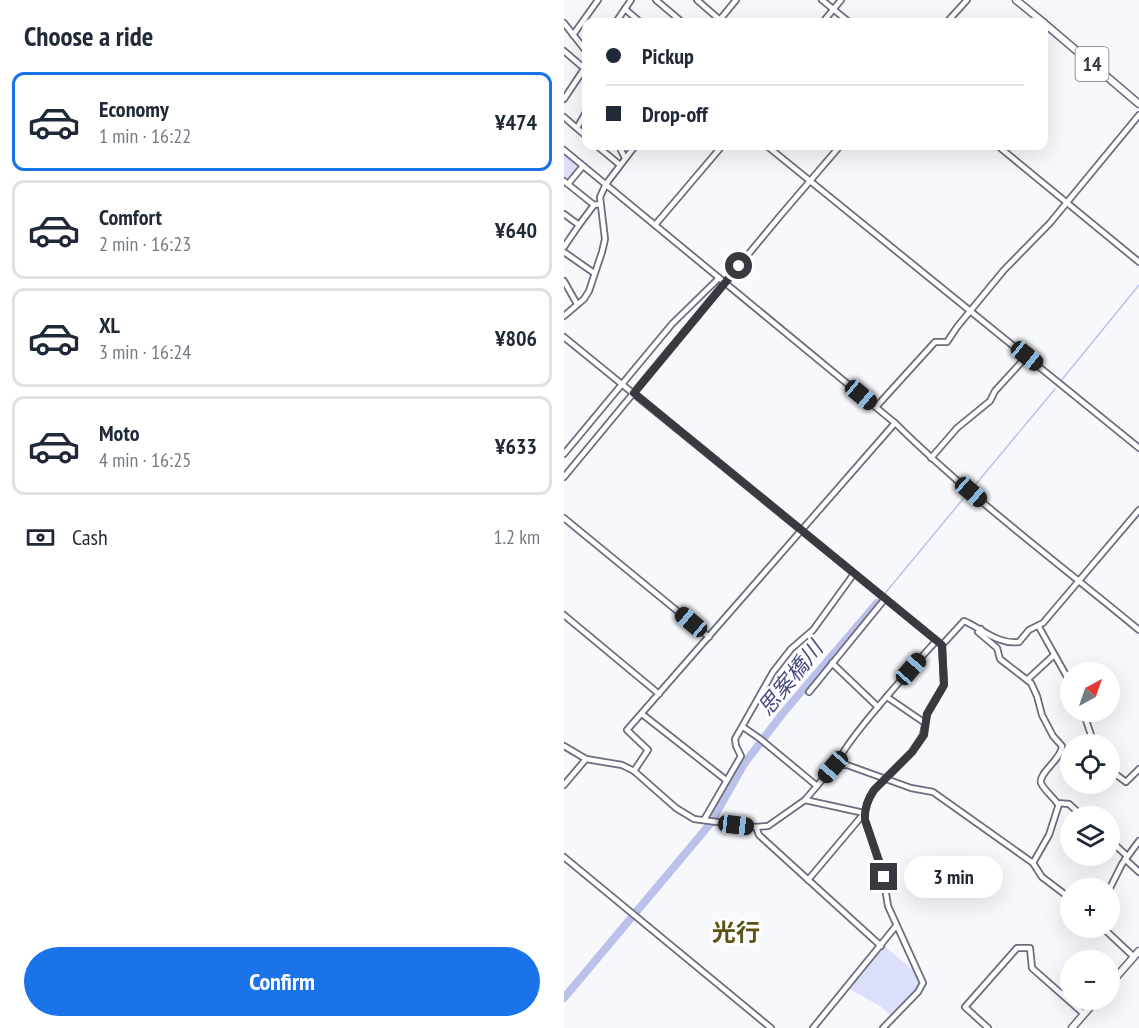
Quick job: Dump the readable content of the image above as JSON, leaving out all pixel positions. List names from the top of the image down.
{
  "streets": {
    "main road": ["14"]
  },
  "districts": ["光行"],
  "water": ["思案橋川"],
  "north": "top right",
  "page": {
    "heading": "Choose a ride",
    "banner": ["Pickup", "Drop-off"],
    "list": [
      {
        "name": "Economy",
        "note": "1 min · 16:22",
        "value": "¥474"
      },
      {
        "name": "Comfort",
        "note": "2 min · 16:23",
        "value": "¥640"
      },
      {
        "name": "XL",
        "note": "3 min · 16:24",
        "value": "¥806"
      },
      {
        "name": "Moto",
        "note": "4 min · 16:25",
        "value": "¥633"
      }
    ],
    "pay": ["Cash", "1.2 km"],
    "map_buttons": ["+", "−"],
    "bubble": "3 min",
    "buttons": "Confirm"
  }
}
